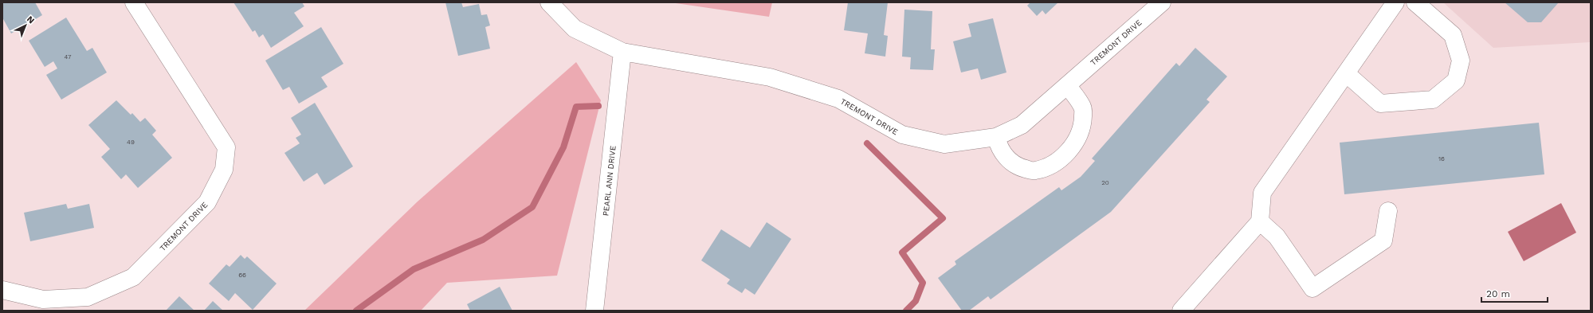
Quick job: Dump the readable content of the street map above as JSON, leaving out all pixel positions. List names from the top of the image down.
{
  "streets": {
    "street": ["TREMONT DRIVE", "PEARL ANN DRIVE"]
  },
  "crossings": [
    ["TREMONT DRIVE", "PEARL ANN DRIVE"]
  ],
  "house_numbers": [
    "47",
    "49",
    "16",
    "20",
    "66"
  ],
  "scale_bar": "20 m",
  "north": "top right"
}
